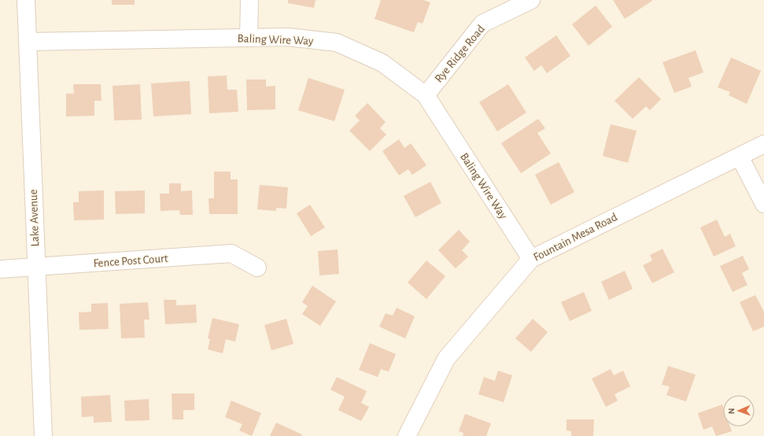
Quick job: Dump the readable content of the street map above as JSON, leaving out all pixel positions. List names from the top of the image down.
{
  "streets": {
    "street": [
      "Baling Wire Way",
      "Rye Ridge Road",
      "Lake Avenue",
      "Fountain Mesa Road",
      "Fence Post Court"
    ]
  },
  "crossings": [
    ["Baling Wire Way", "Rye Ridge Road"],
    ["Baling Wire Way", "Lake Avenue"],
    ["Baling Wire Way", "Fountain Mesa Road"],
    ["Lake Avenue", "Fence Post Court"]
  ],
  "north": "left"
}
